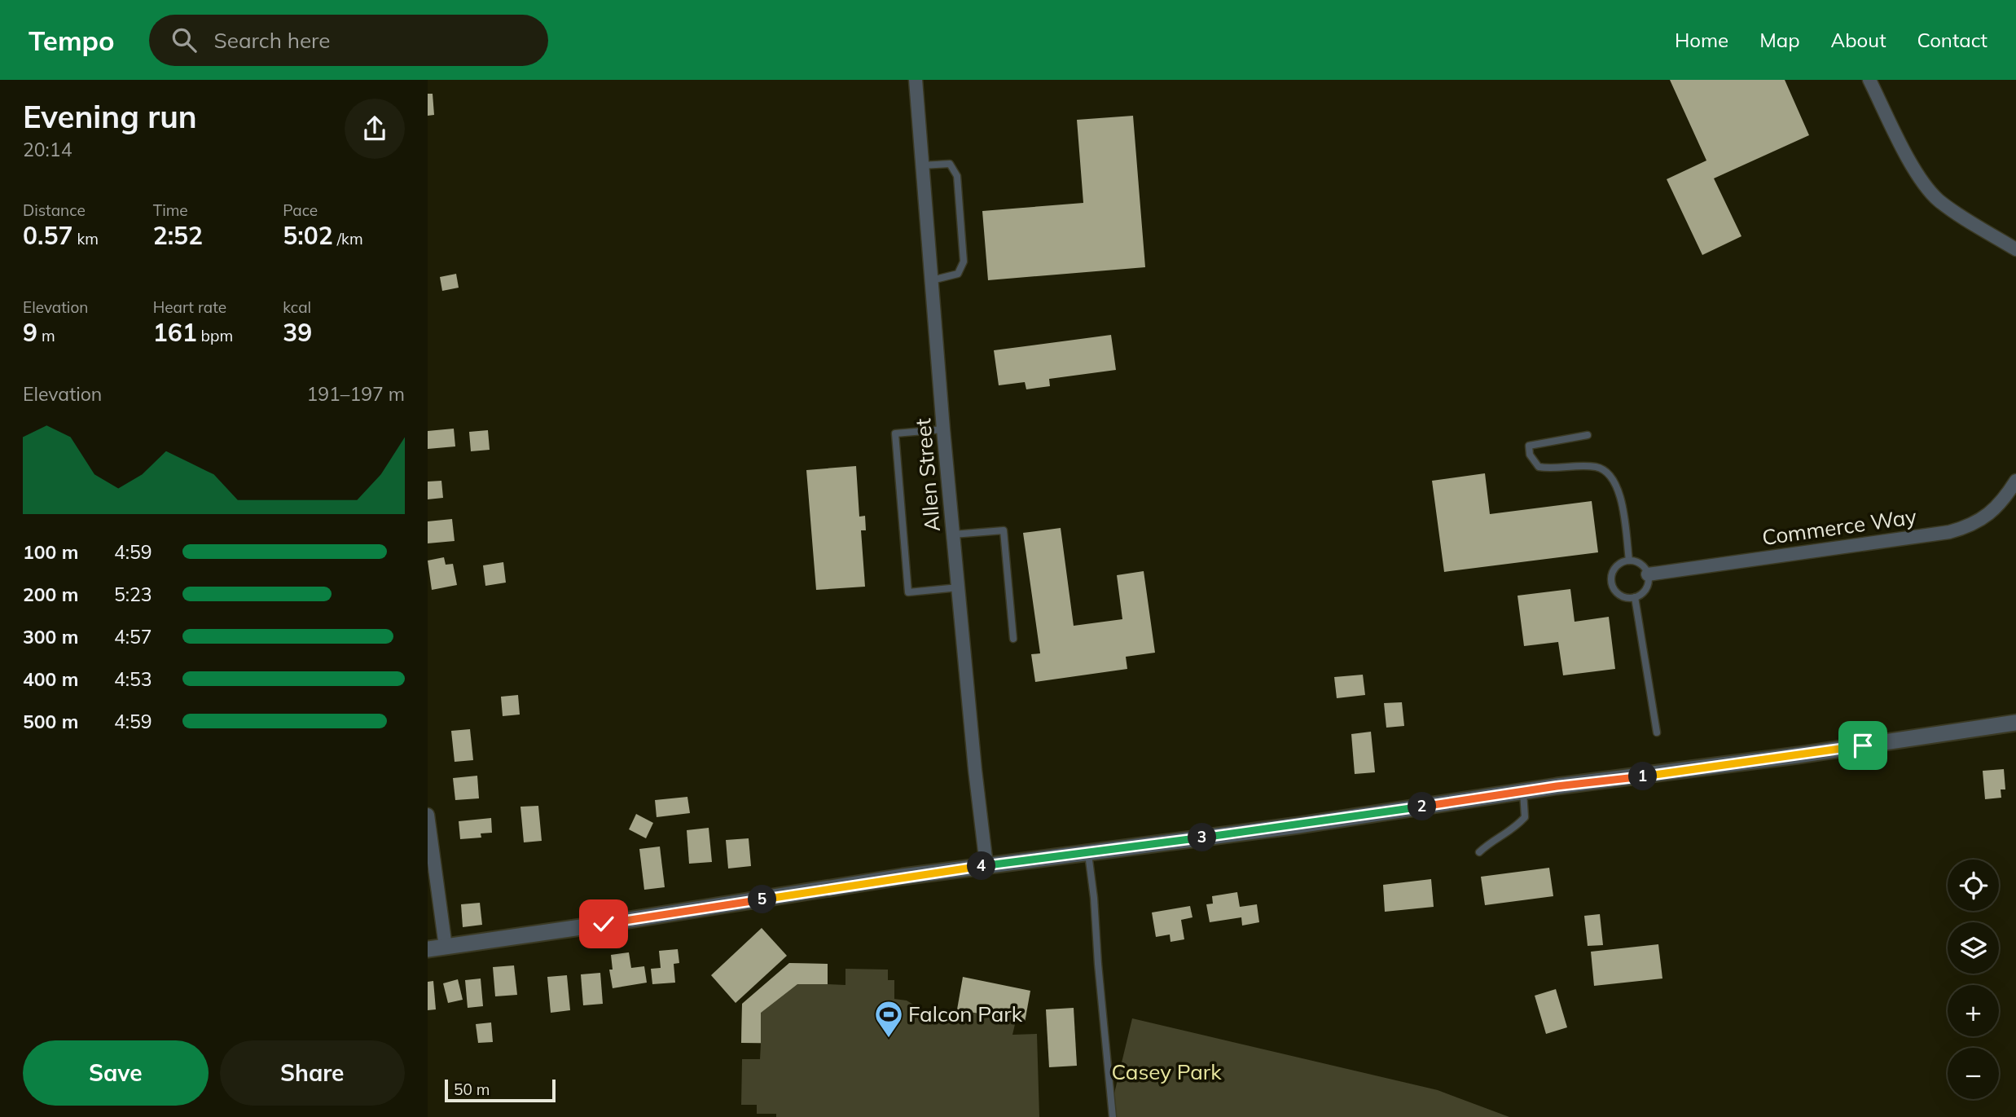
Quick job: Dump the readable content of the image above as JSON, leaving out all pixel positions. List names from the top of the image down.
{
  "streets": {
    "street": ["Allen Street", "Commerce Way"]
  },
  "parks": ["Casey Park"],
  "places": {
    "sports": ["Falcon Park"]
  },
  "scale_bar": "50 m",
  "page": {
    "header": "Tempo",
    "search": "Search here",
    "nav": [
      "Home",
      "Map",
      "About",
      "Contact"
    ],
    "heading": ["Evening run", "20:14"],
    "stats": [
      ["Distance", "0.57 km"],
      ["Time", "2:52"],
      ["Pace", "5:02 /km"],
      ["Elevation", "9 m"],
      ["Heart rate", "161 bpm"],
      ["kcal", "39"]
    ],
    "chart": ["Elevation", "191–197 m"],
    "list": [
      {
        "name": "100 m",
        "note": "4:59"
      },
      {
        "name": "200 m",
        "note": "5:23"
      },
      {
        "name": "300 m",
        "note": "4:57"
      },
      {
        "name": "400 m",
        "note": "4:53"
      },
      {
        "name": "500 m",
        "note": "4:59"
      }
    ],
    "pins": [
      "1",
      "2",
      "3",
      "4",
      "5"
    ],
    "map_buttons": ["+", "−"],
    "buttons": ["Save", "Share"],
    "scale": "50 m"
  }
}
